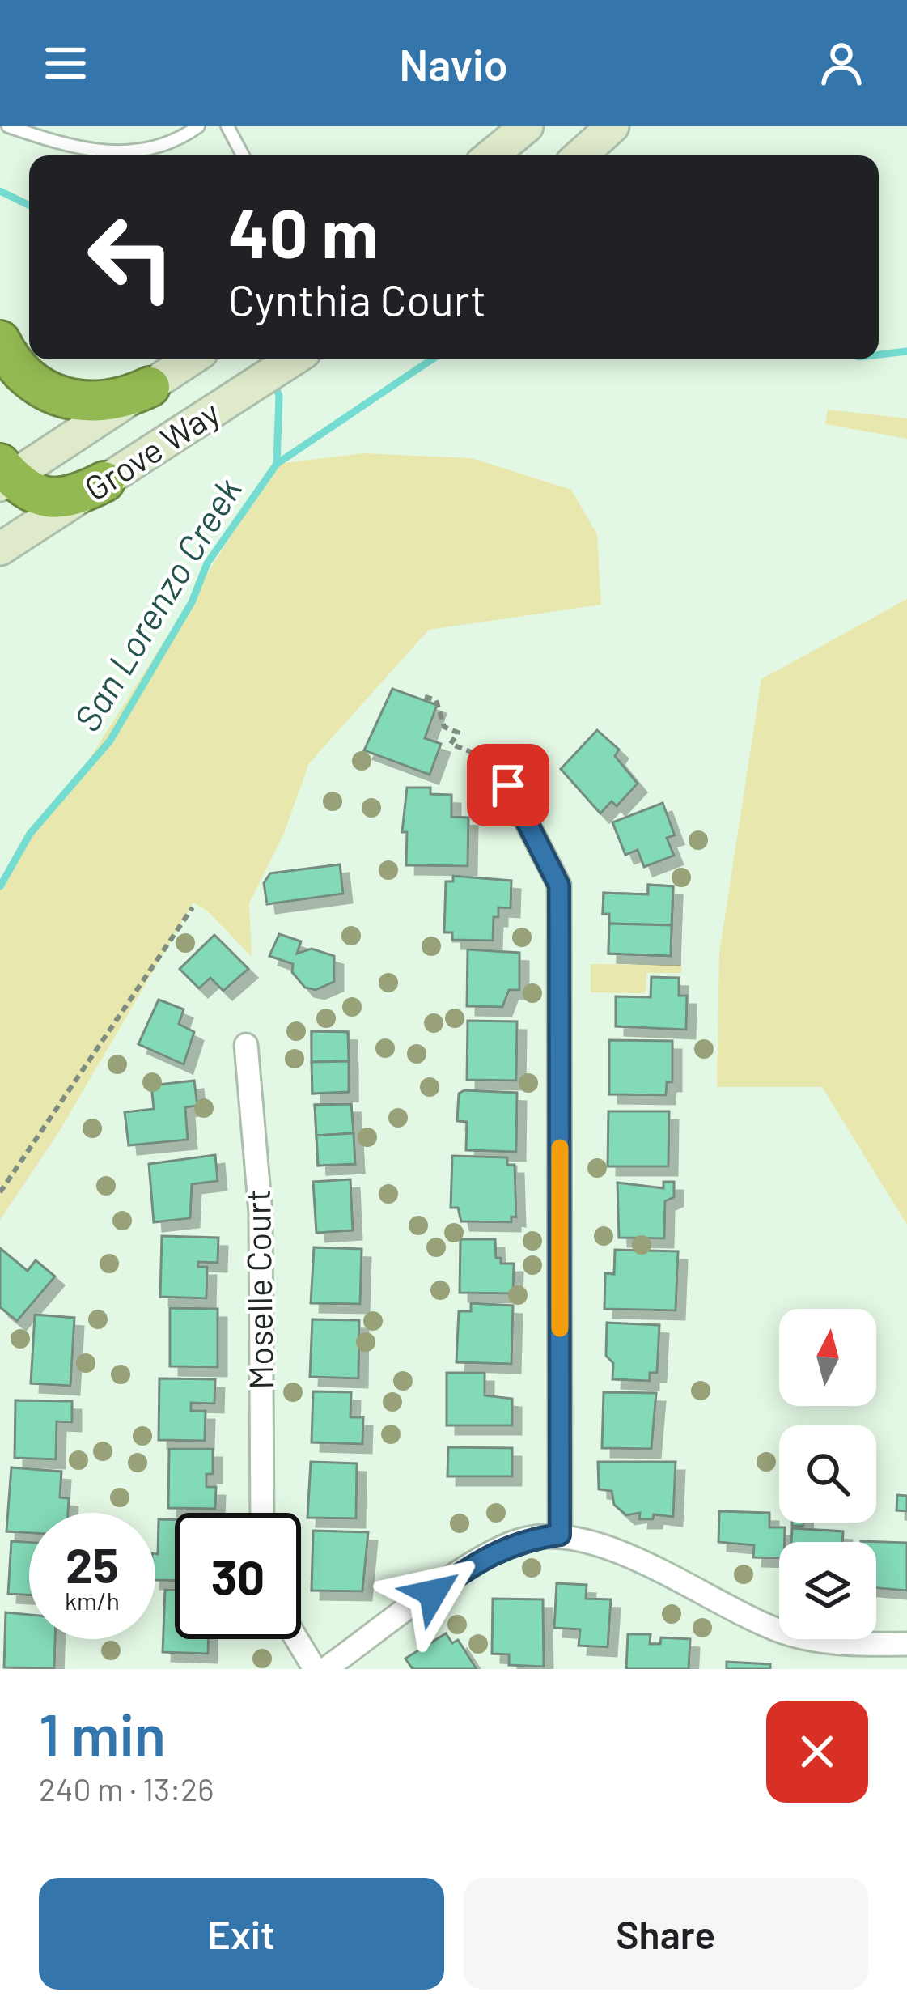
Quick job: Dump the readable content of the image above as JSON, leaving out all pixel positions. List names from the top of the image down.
{
  "streets": {
    "main road": ["Grove Way"],
    "street": ["Moselle Court"]
  },
  "water": ["San Lorenzo Creek"],
  "north": "top",
  "page": {
    "header": "Navio",
    "turn": ["40 m", "Cynthia Court"],
    "speed": "25 km/h",
    "limit": "30",
    "heading": ["1 min", "240 m · 13:26"],
    "buttons": ["Exit", "Share"]
  }
}
